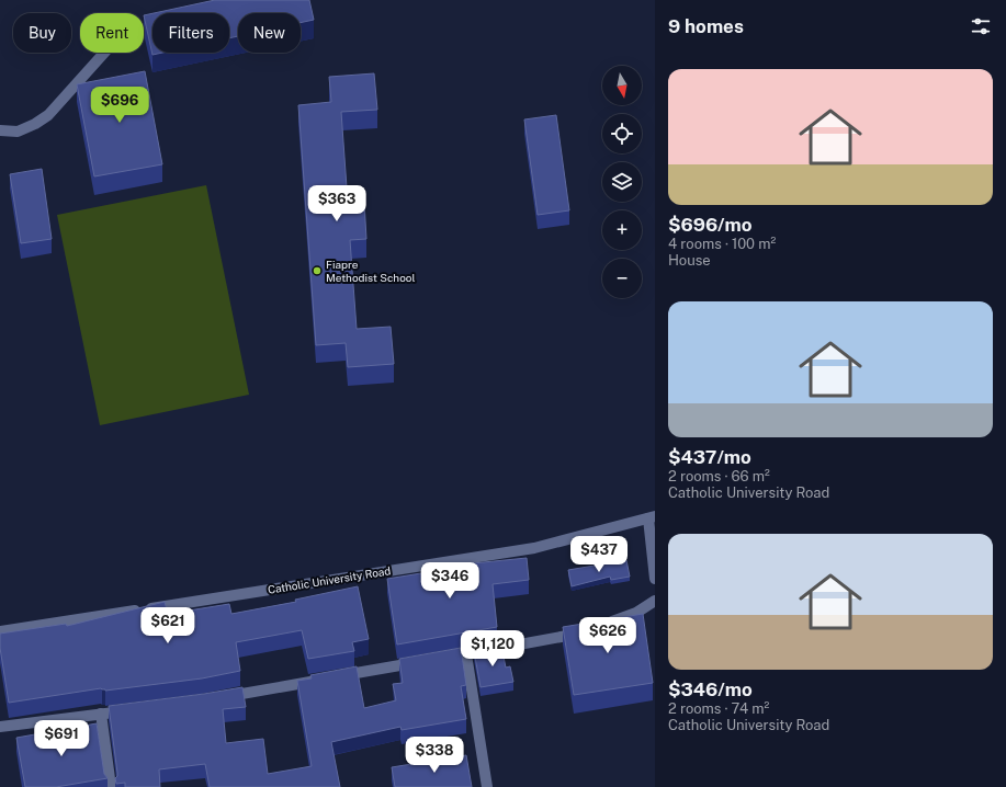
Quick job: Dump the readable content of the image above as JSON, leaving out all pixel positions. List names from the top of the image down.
{
  "streets": {
    "street": ["Catholic University Road"]
  },
  "places": ["Fiapre Methodist School"],
  "north": "bottom",
  "page": {
    "heading": "9 homes",
    "chip": [
      "Buy",
      "Rent",
      "Filters",
      "New"
    ],
    "list": [
      {
        "name": "$696/mo",
        "note": "4 rooms · 100 m² · House"
      },
      {
        "name": "$437/mo",
        "note": "2 rooms · 66 m² · Catholic University Road"
      },
      {
        "name": "$346/mo",
        "note": "2 rooms · 74 m² · Catholic University Road"
      }
    ],
    "map_buttons": ["+", "−"],
    "price": [
      "$696",
      "$363",
      "$437",
      "$346",
      "$621",
      "$626",
      "$1,120",
      "$691",
      "$338"
    ]
  }
}
